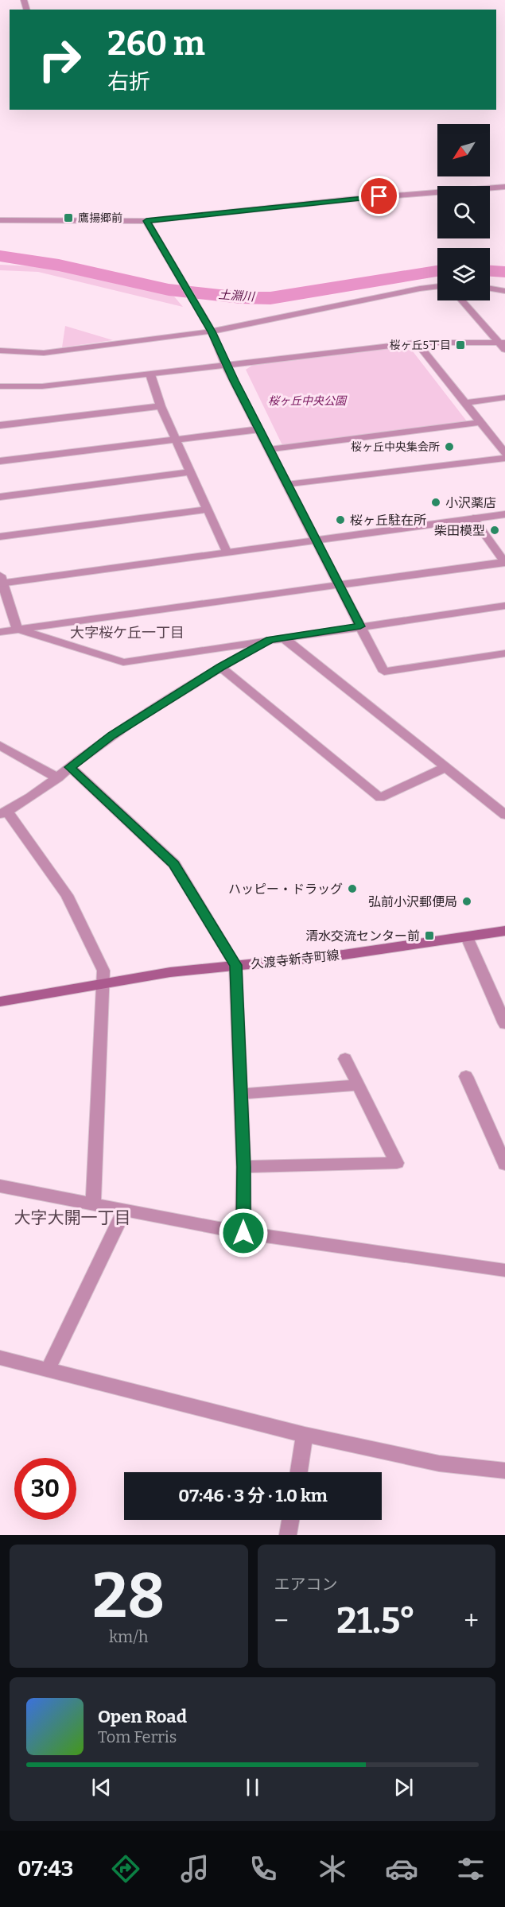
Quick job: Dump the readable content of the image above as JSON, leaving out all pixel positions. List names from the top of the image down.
{
  "streets": {
    "main road": ["久渡寺新寺町線"]
  },
  "districts": ["大字桜ケ丘一丁目", "大字大開一丁目"],
  "water": ["土淵川"],
  "parks": ["桜ヶ丘中央公園"],
  "places": {
    "transit": ["鷹揚郷前", "桜ヶ丘5丁目", "清水交流センター前"],
    "other": [
      "桜ヶ丘中央集会所",
      "小沢薬店",
      "桜ヶ丘駐在所",
      "柴田模型",
      "ハッピー・ドラッグ",
      "弘前小沢郵便局"
    ]
  },
  "north": "bottom left",
  "page": {
    "turn": ["260 m", "右折"],
    "limit": "30",
    "trip": "07:46 · 3 分 · 1.0 km",
    "tile": [
      ["28", "km/h"],
      "エアコン"
    ],
    "heat": ["−", "21.5°", "+"],
    "song": ["Open Road", "Tom Ferris"],
    "tabs": "07:43"
  }
}
